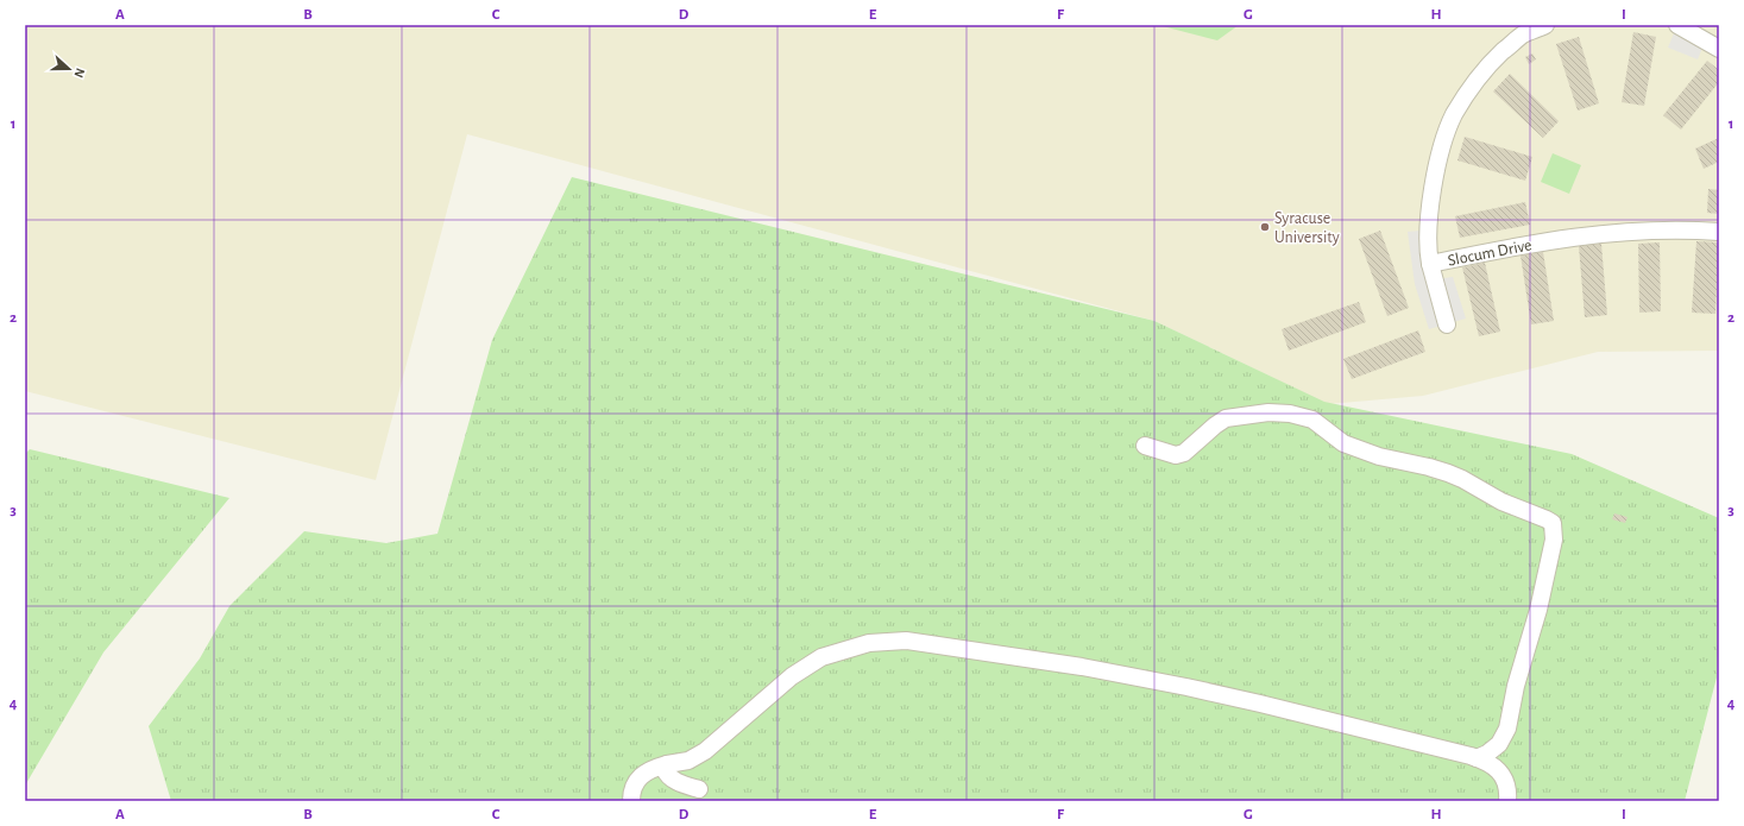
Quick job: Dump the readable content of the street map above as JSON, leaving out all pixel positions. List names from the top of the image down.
{
  "streets": {
    "street": ["Slocum Drive"]
  },
  "places": ["Syracuse University"],
  "north": "right",
  "grid": {
    "columns": [
      "A",
      "B",
      "C",
      "D",
      "E",
      "F",
      "G",
      "H",
      "I"
    ],
    "rows": [
      "1",
      "2",
      "3",
      "4"
    ]
  }
}
